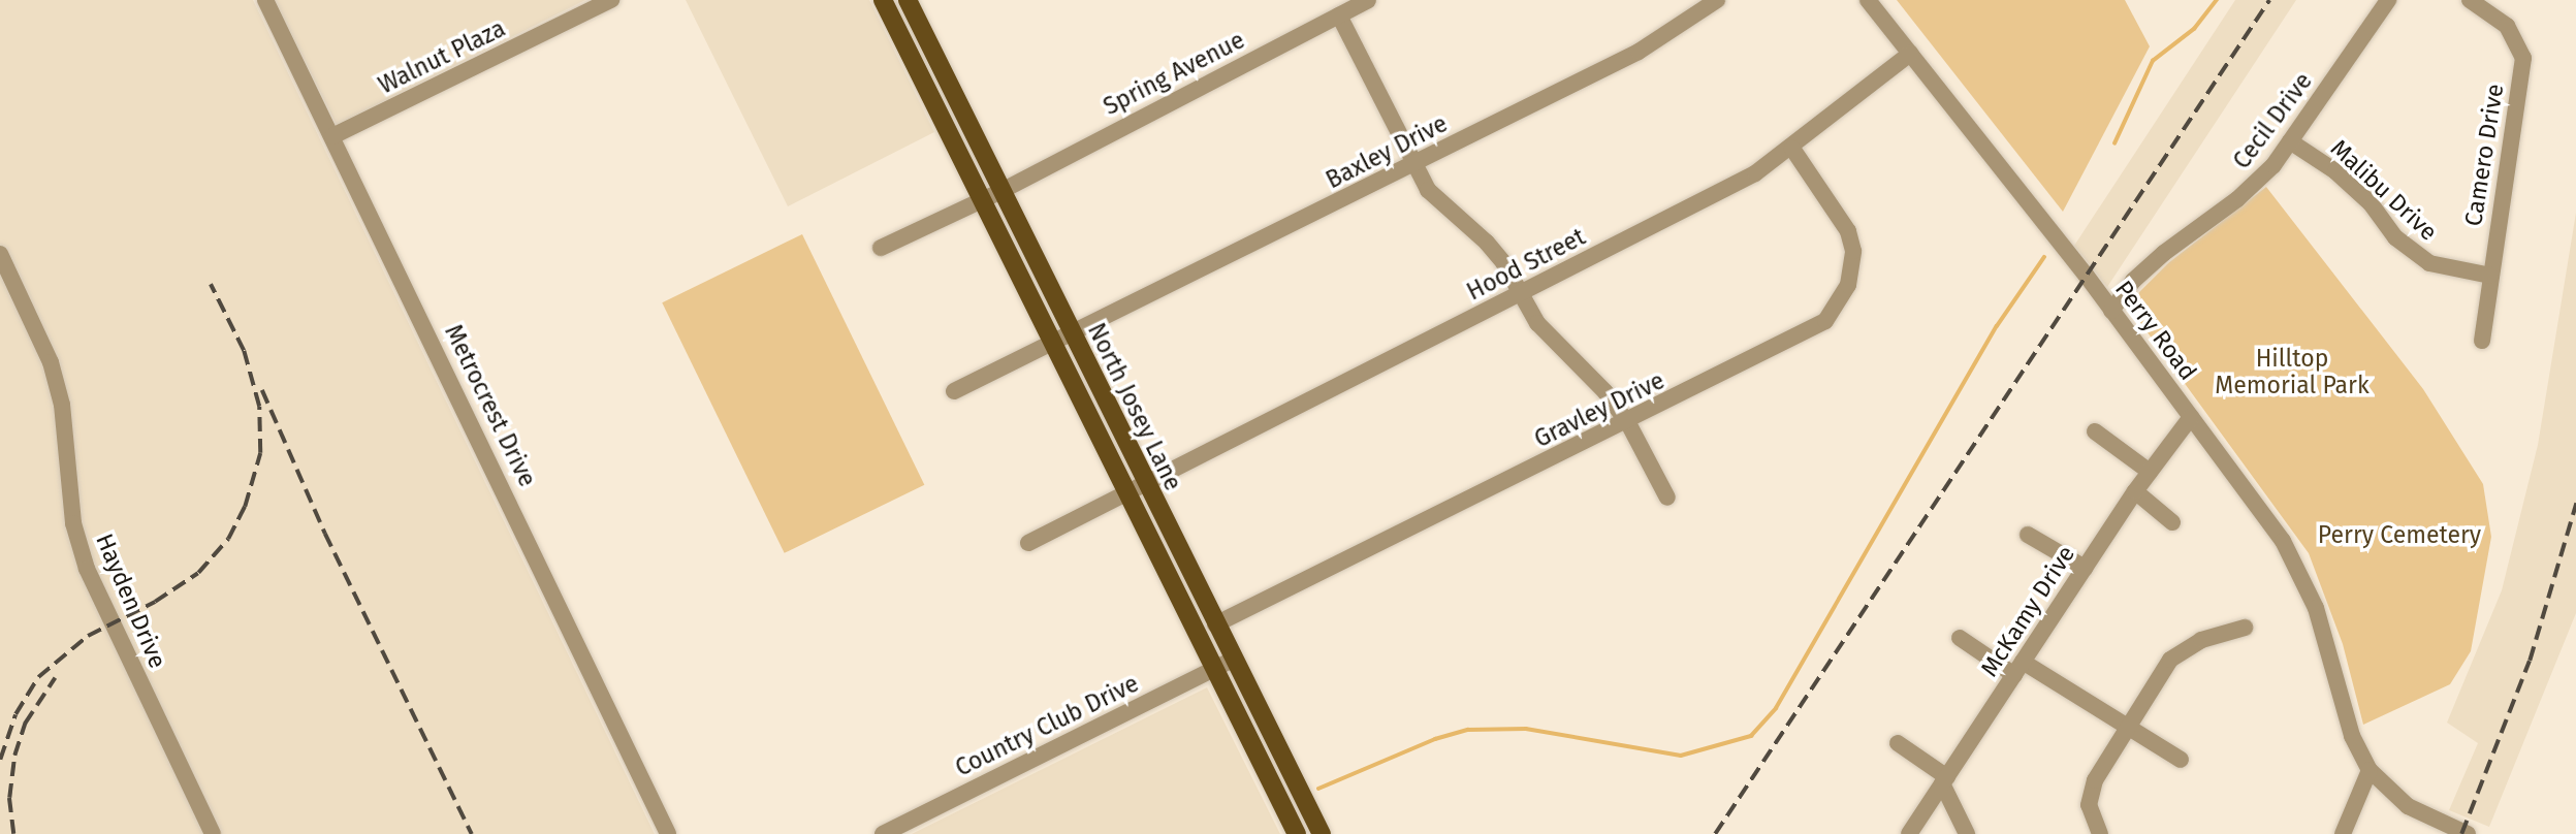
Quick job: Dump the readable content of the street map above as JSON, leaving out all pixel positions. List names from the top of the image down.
{
  "streets": {
    "main road": ["North Josey Lane"],
    "street": [
      "Walnut Plaza",
      "Spring Avenue",
      "Cecil Drive",
      "Baxley Drive",
      "Camero Drive",
      "Malibu Drive",
      "Hood Street",
      "Perry Road",
      "Metrocrest Drive",
      "Gravley Drive",
      "Hayden Drive",
      "McKamy Drive",
      "Country Club Drive"
    ]
  },
  "crossings": [
    ["Walnut Plaza", "Metrocrest Drive"],
    ["Spring Avenue", "North Josey Lane"],
    ["Cecil Drive", "Malibu Drive"],
    ["Cecil Drive", "Perry Road"],
    ["Baxley Drive", "North Josey Lane"],
    ["Camero Drive", "Malibu Drive"],
    ["Hood Street", "Perry Road"],
    ["Hood Street", "North Josey Lane"],
    ["Hood Street", "Gravley Drive"],
    ["Perry Road", "McKamy Drive"],
    ["North Josey Lane", "Gravley Drive"],
    ["North Josey Lane", "Country Club Drive"]
  ],
  "parks": ["Hilltop Memorial Park", "Perry Cemetery"]
}
